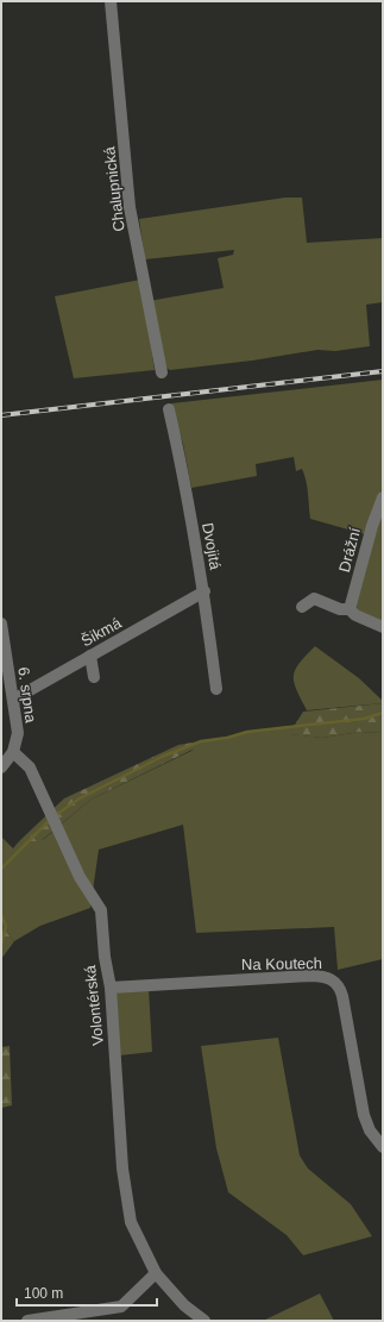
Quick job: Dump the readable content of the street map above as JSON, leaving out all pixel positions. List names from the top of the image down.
{
  "streets": {
    "street": [
      "Chalupnická",
      "Dvojitá",
      "Drážní",
      "Šikmá",
      "6. srpna",
      "Na Koutech",
      "Volontérská"
    ]
  },
  "crossings": [
    ["Dvojitá", "Šikmá"],
    ["Šikmá", "6. srpna"],
    ["6. srpna", "Volontérská"],
    ["Na Koutech", "Volontérská"]
  ],
  "scale_bar": "100 m"
}
